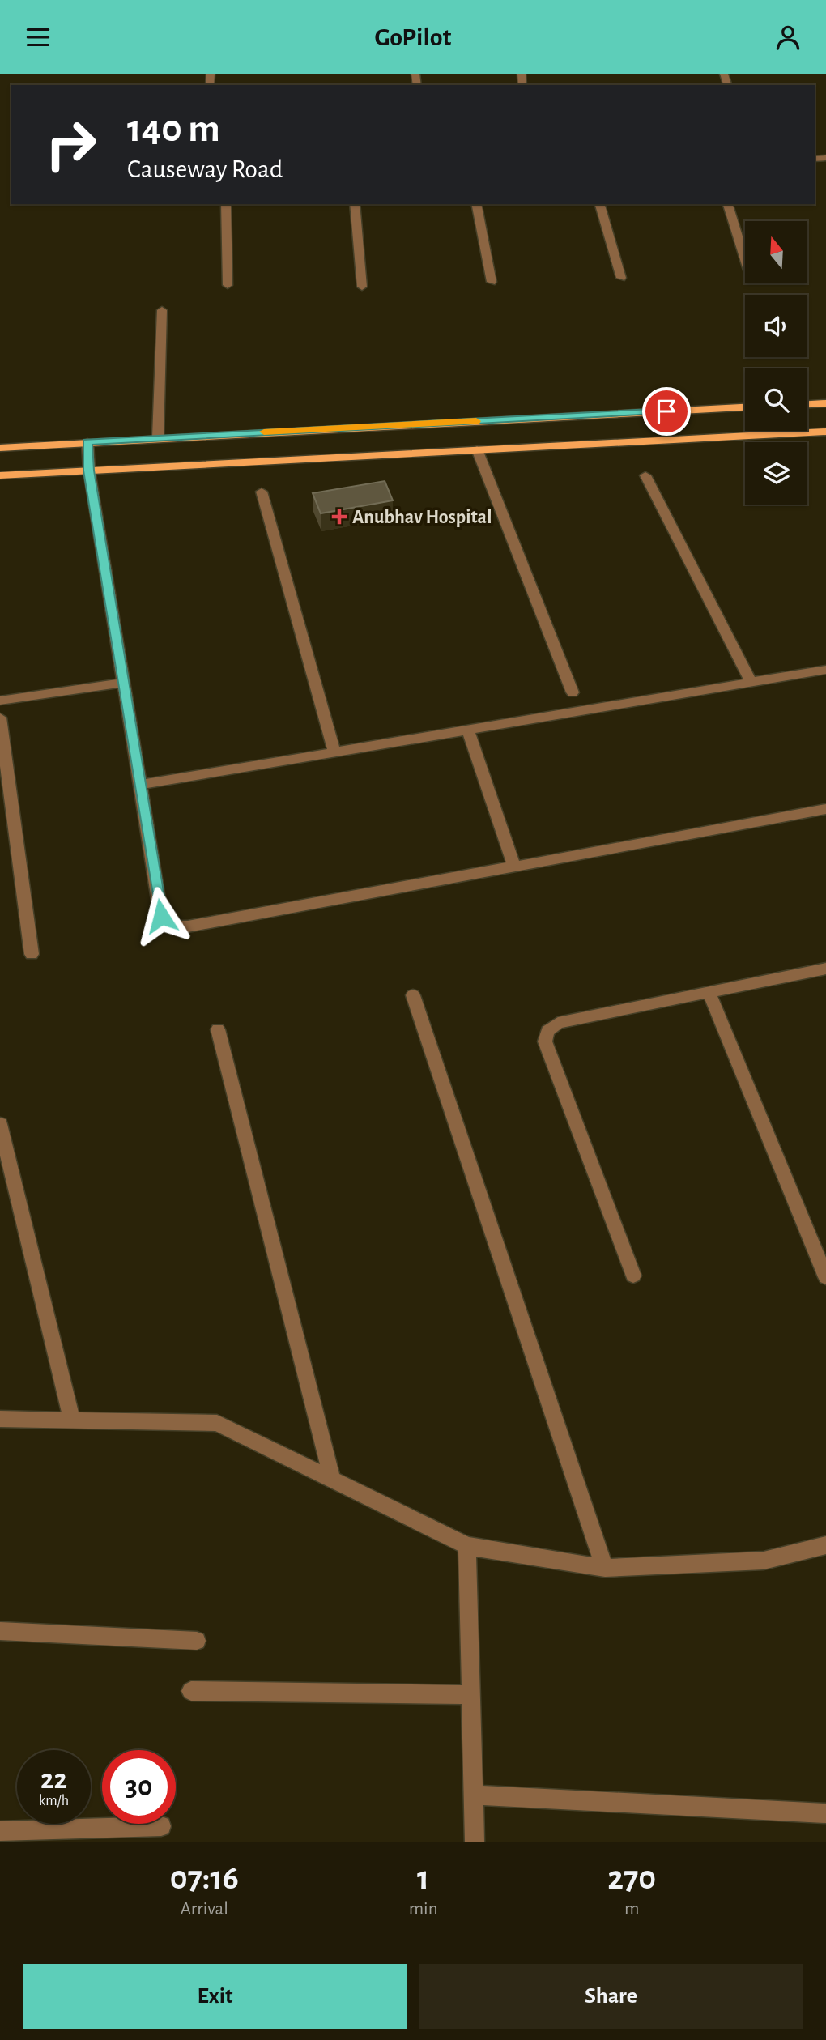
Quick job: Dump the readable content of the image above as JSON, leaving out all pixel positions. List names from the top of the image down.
{
  "places": {
    "health": ["Anubhav Hospital"]
  },
  "north": "top",
  "page": {
    "header": "GoPilot",
    "turn": ["140 m", "Causeway Road"],
    "speed": "22 km/h",
    "limit": "30",
    "eta": [
      "07:16",
      "Arrival",
      "1",
      "min",
      "270",
      "m"
    ],
    "buttons": ["Exit", "Share"]
  }
}
